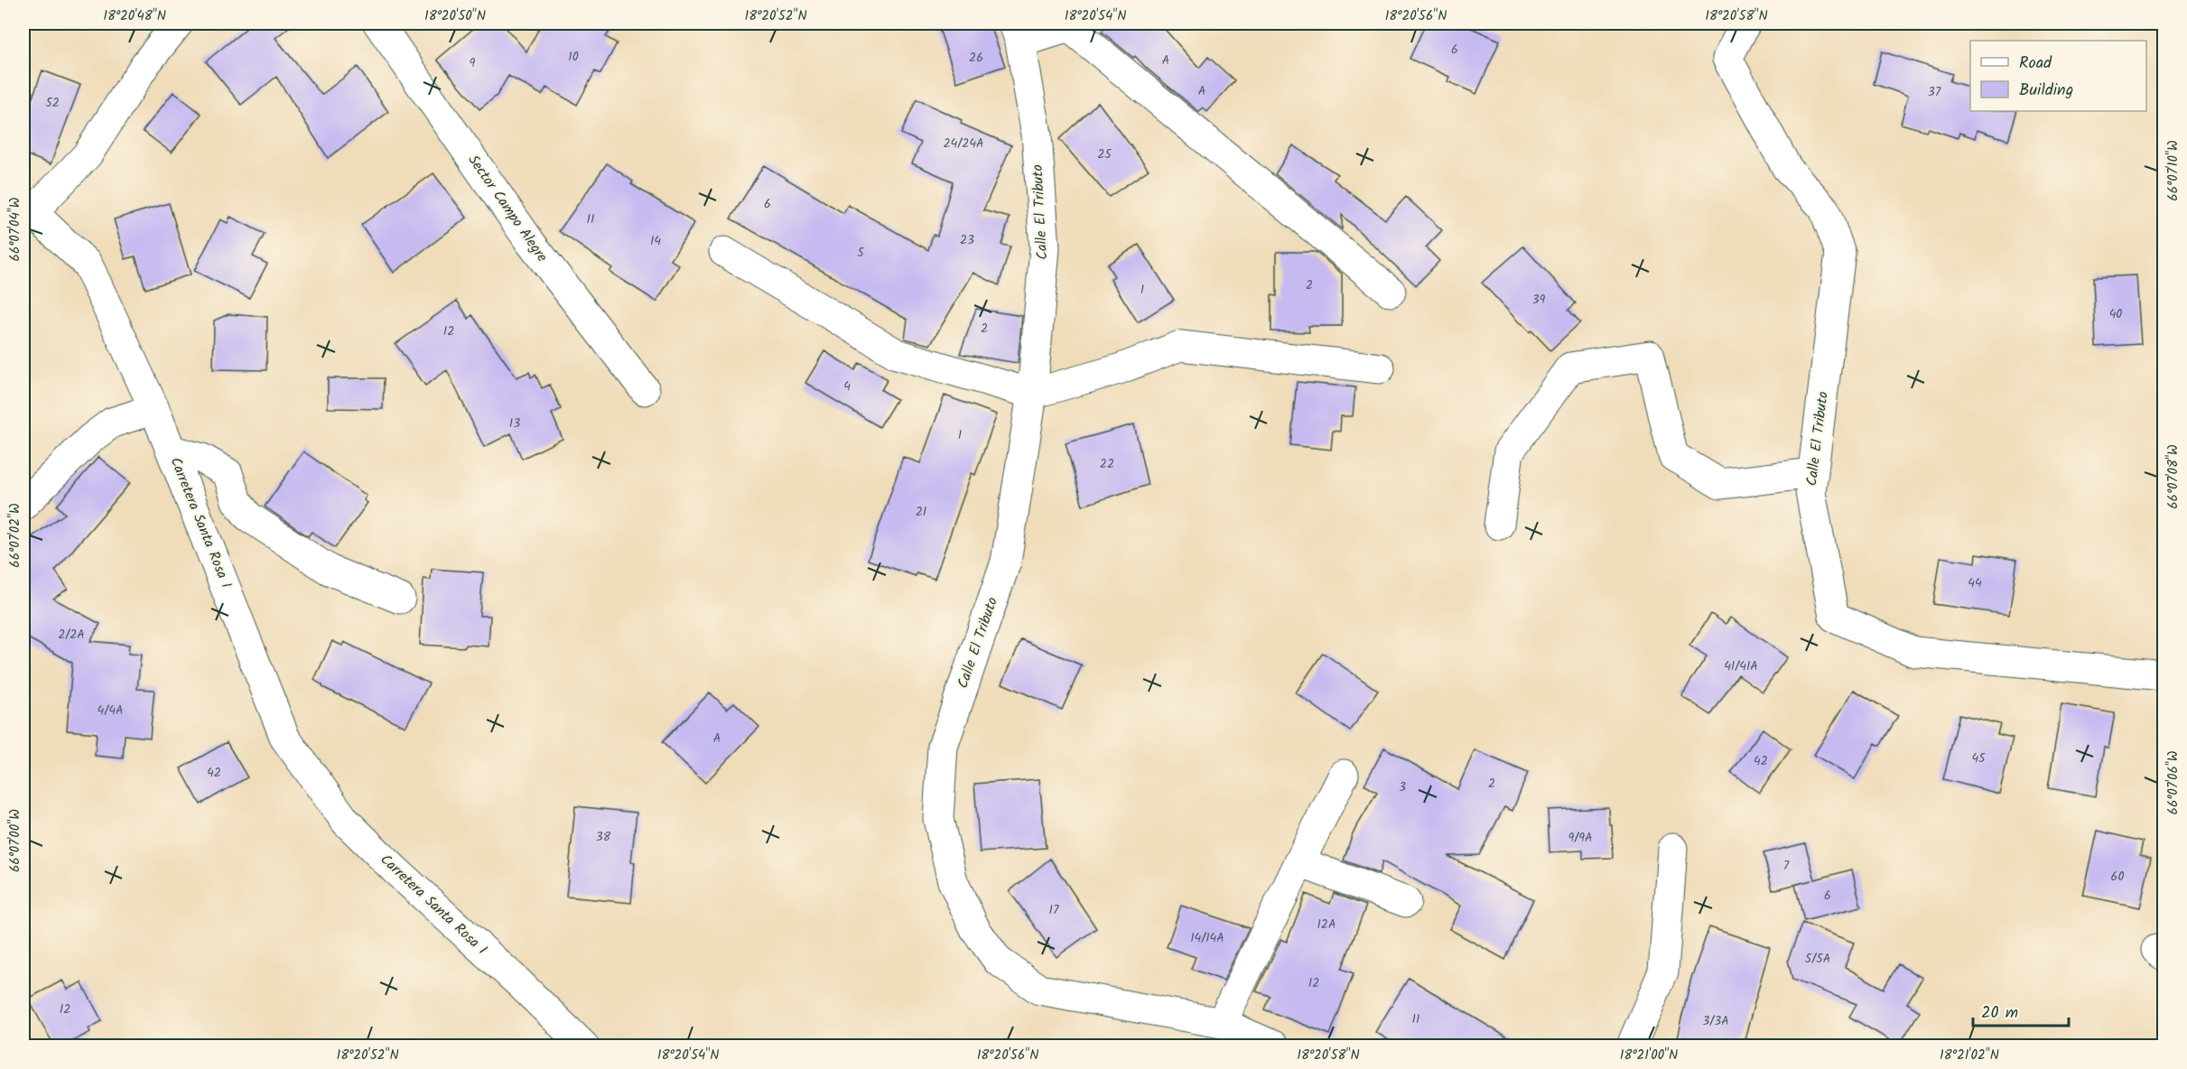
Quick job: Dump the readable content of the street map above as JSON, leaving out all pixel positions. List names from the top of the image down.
{
  "streets": {
    "street": ["Sector Campo Alegre", "Calle El Tributo", "Carretera Santa Rosa I"]
  },
  "house_numbers": [
    "6",
    "10",
    "26",
    "A",
    "9",
    "A",
    "37",
    "52",
    "24/24A",
    "25",
    "6",
    "11",
    "23",
    "14",
    "5",
    "2",
    "1",
    "39",
    "40",
    "2",
    "12",
    "4",
    "13",
    "1",
    "22",
    "21",
    "44",
    "2/2A",
    "41/41A",
    "4/4A",
    "A",
    "45",
    "42",
    "42",
    "2",
    "3",
    "38",
    "9/9A",
    "7",
    "60",
    "6",
    "17",
    "12A",
    "14/14A",
    "5/5A",
    "12",
    "12",
    "11",
    "3/3A"
  ],
  "legend": ["Road", "Building"],
  "scale_bar": "20 m",
  "coordinates": [
    "18°20'48\"N",
    "18°20'50\"N",
    "18°20'52\"N",
    "18°20'54\"N",
    "18°20'56\"N",
    "18°20'58\"N",
    "66°07'10\"W",
    "66°07'04\"W",
    "66°07'08\"W",
    "66°07'02\"W",
    "66°07'06\"W",
    "66°07'00\"W",
    "18°21'00\"N",
    "18°21'02\"N"
  ]
}
